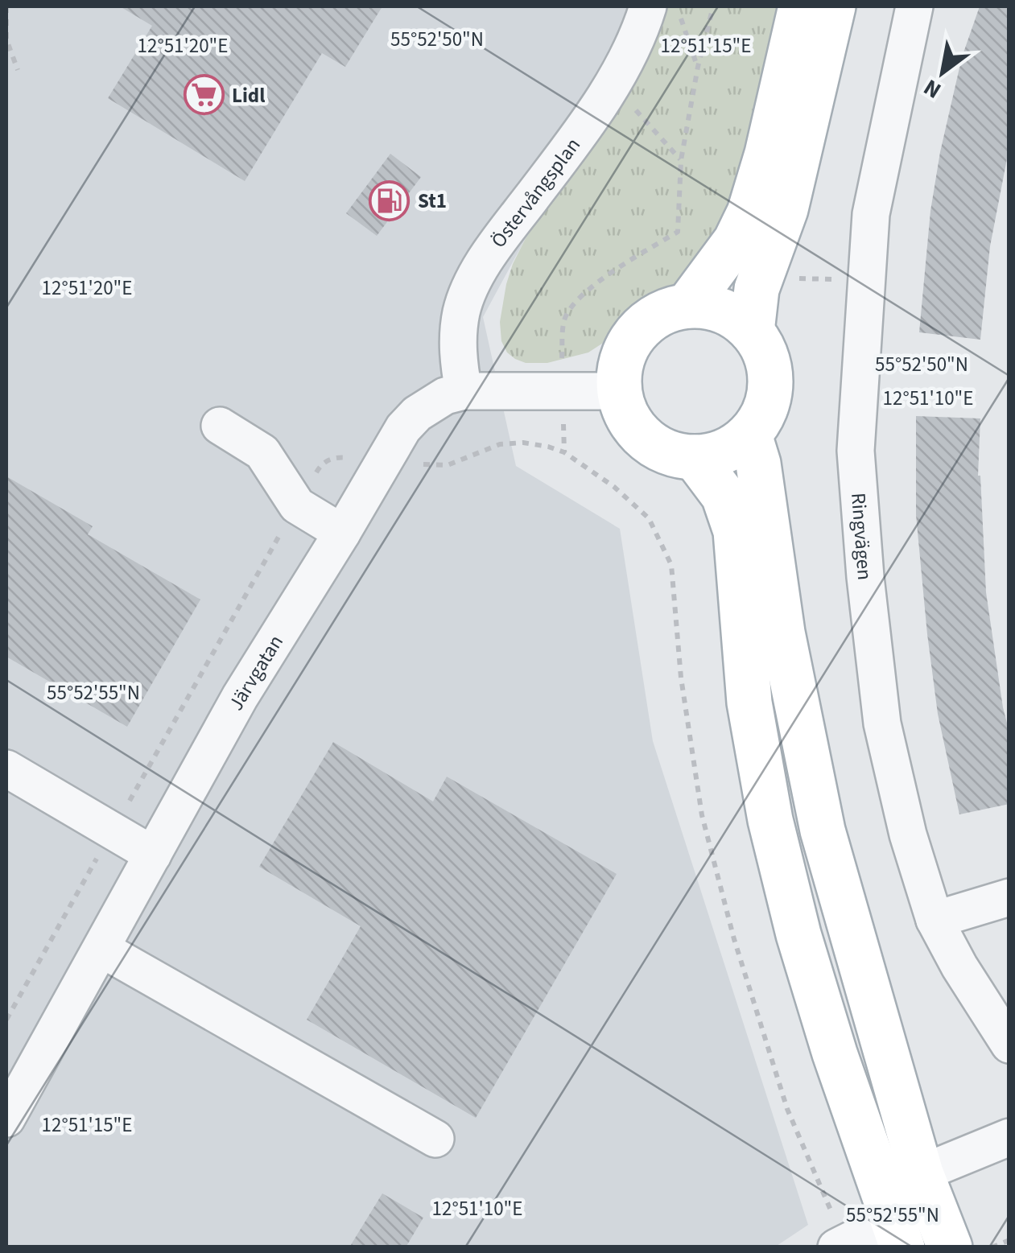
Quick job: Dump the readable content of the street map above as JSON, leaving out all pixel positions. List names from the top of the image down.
{
  "streets": {
    "street": ["Östervångsplan", "Ringvägen", "Järvgatan"]
  },
  "crossings": [
    ["Östervångsplan", "Järvgatan"]
  ],
  "places": {
    "supermarket": ["Lidl"],
    "fuel station": ["St1"]
  },
  "north": "bottom left",
  "coordinates": [
    "55°52'50\"N",
    "12°51'20\"E",
    "12°51'15\"E",
    "12°51'10\"E",
    "55°52'55\"N"
  ]
}
